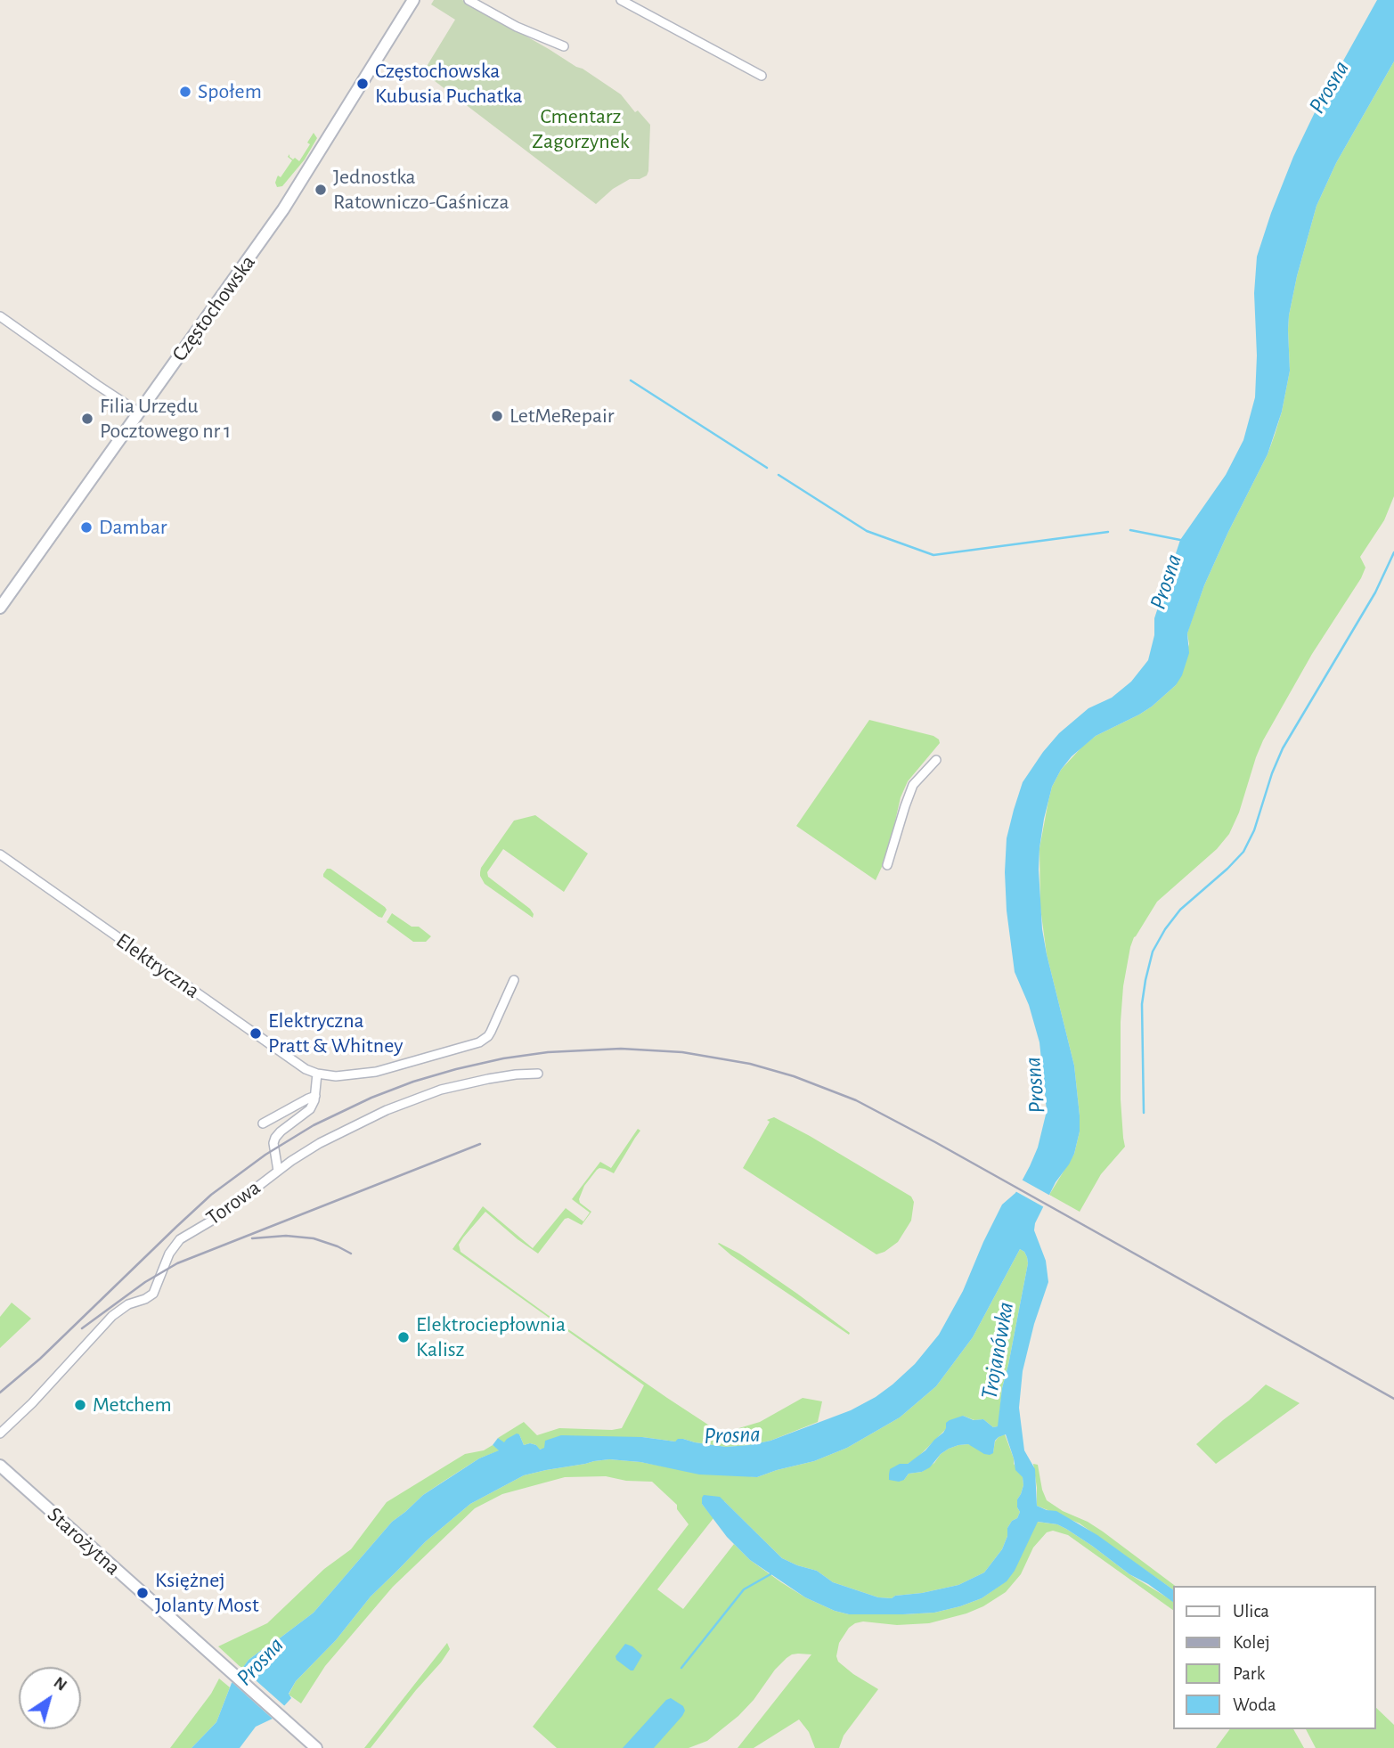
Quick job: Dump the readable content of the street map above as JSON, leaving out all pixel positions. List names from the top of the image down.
{
  "streets": {
    "main road": ["Częstochowska", "Starożytna"],
    "street": ["Elektryczna", "Torowa"]
  },
  "water": ["Prosna", "Trojanówka"],
  "parks": ["Cmentarz Zagorzynek"],
  "places": [
    "Częstochowska Kubusia Puchatka",
    "Społem",
    "Jednostka Ratowniczo-Gaśnicza",
    "LetMeRepair",
    "Filia Urzędu Pocztowego nr 1",
    "Dambar",
    "Elektryczna Pratt & Whitney",
    "Elektrociepłownia Kalisz",
    "Metchem",
    "Księżnej Jolanty Most"
  ],
  "legend": [
    "Ulica",
    "Kolej",
    "Park",
    "Woda"
  ],
  "north": "top right"
}
